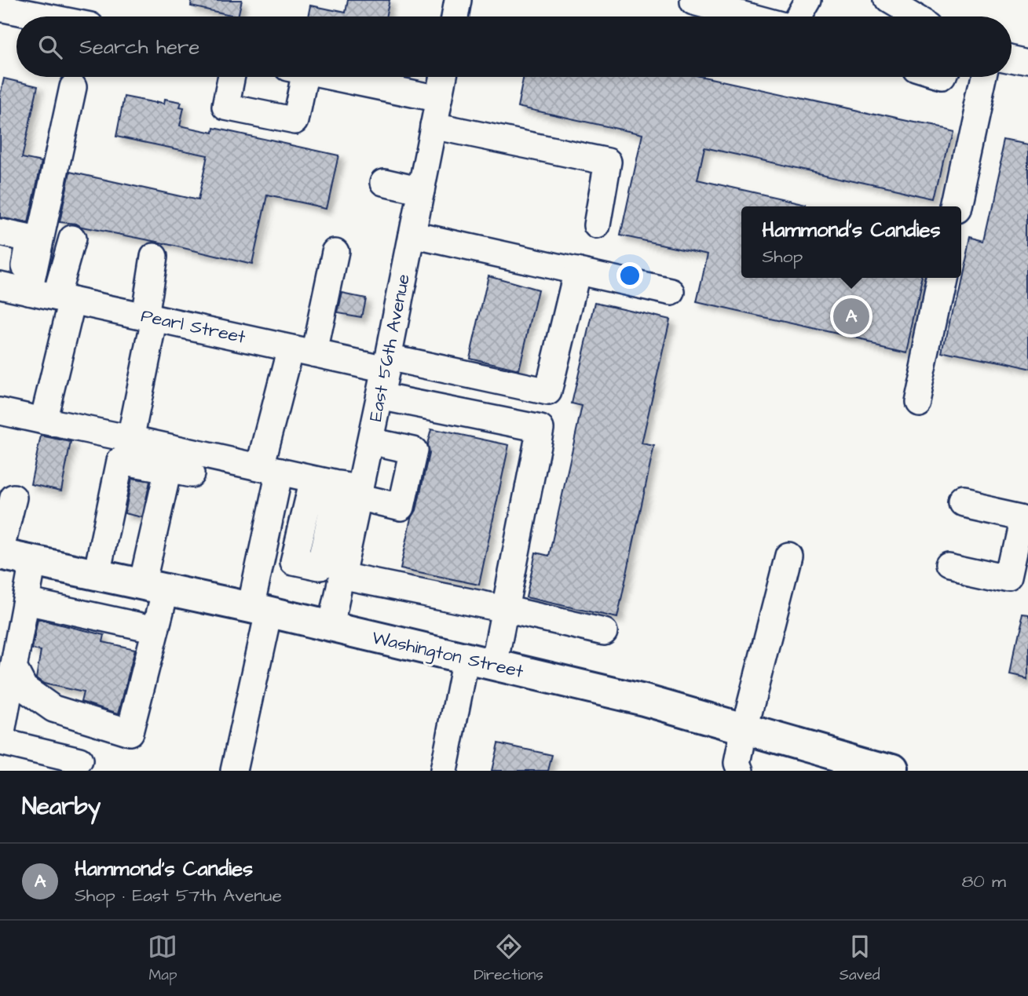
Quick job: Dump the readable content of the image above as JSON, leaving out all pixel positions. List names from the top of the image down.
{
  "streets": {
    "main road": ["Washington Street"],
    "street": ["Pearl Street", "East 56th Avenue"]
  },
  "crossings": [
    ["Pearl Street", "East 56th Avenue"],
    ["East 56th Avenue", "Washington Street"]
  ],
  "page": {
    "search": "Search here",
    "popup": ["Hammond's Candies", "Shop"],
    "pins": "A",
    "heading": "Nearby",
    "list": [
      {
        "mark": "A",
        "name": "Hammond's Candies",
        "note": "Shop · East 57th Avenue",
        "value": "80 m"
      }
    ],
    "nav": ["Map", "Directions", "Saved"]
  }
}
